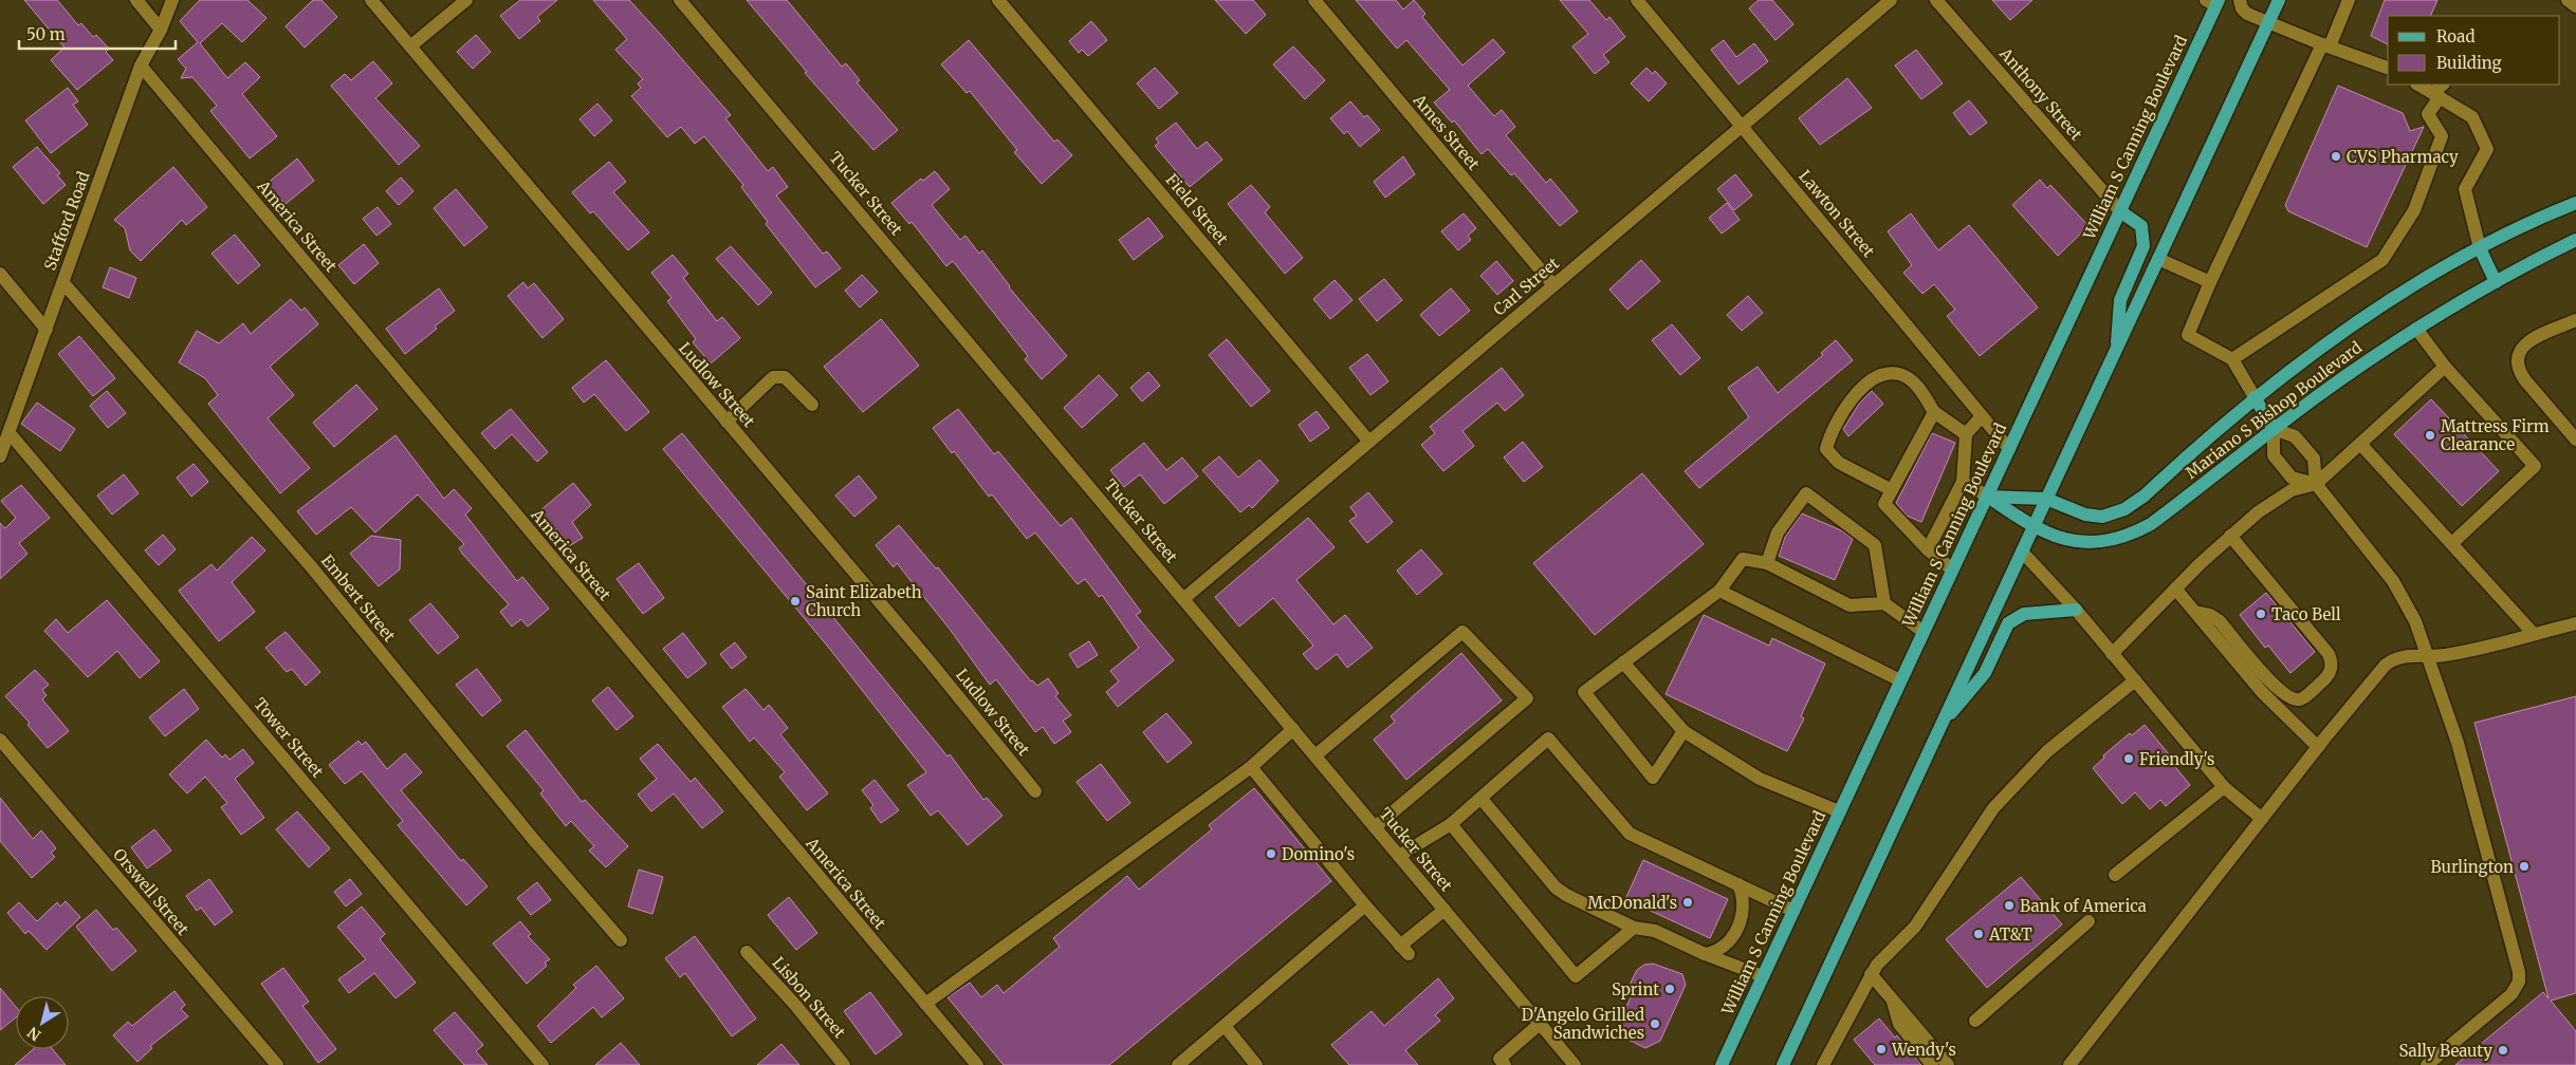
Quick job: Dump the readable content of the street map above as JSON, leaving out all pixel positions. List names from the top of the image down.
{
  "streets": {
    "main road": ["William S Canning Boulevard", "Mariano S Bishop Boulevard"],
    "street": [
      "Anthony Street",
      "Ames Street",
      "Tucker Street",
      "Field Street",
      "Lawton Street",
      "Stafford Road",
      "America Street",
      "Carl Street",
      "Ludlow Street",
      "Embert Street",
      "Tower Street",
      "Orswell Street",
      "Lisbon Street"
    ]
  },
  "crossings": [
    ["Anthony Street", "William S Canning Boulevard"],
    ["Ames Street", "Carl Street"],
    ["William S Canning Boulevard", "Lawton Street"],
    ["William S Canning Boulevard", "Mariano S Bishop Boulevard"],
    ["Tucker Street", "Carl Street"],
    ["Field Street", "Carl Street"],
    ["Lawton Street", "Carl Street"],
    ["Stafford Road", "America Street"],
    ["Stafford Road", "Embert Street"],
    ["Stafford Road", "Tower Street"]
  ],
  "places": [
    "CVS Pharmacy",
    "Mattress Firm Clearance",
    "Saint Elizabeth Church",
    "Taco Bell",
    "Friendly's",
    "Domino's",
    "Burlington",
    "McDonald's",
    "Bank of America",
    "AT&T",
    "Sprint",
    "D'Angelo Grilled Sandwiches",
    "Wendy's",
    "Sally Beauty"
  ],
  "legend": ["Road", "Building"],
  "scale_bar": "50 m",
  "north": "bottom left"
}
